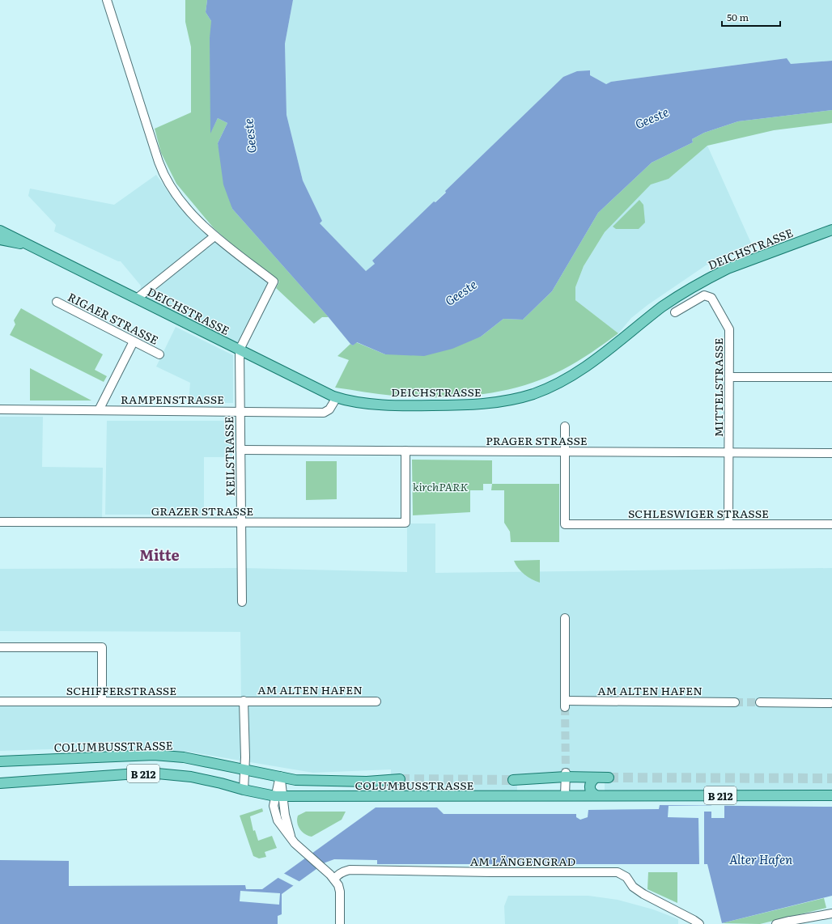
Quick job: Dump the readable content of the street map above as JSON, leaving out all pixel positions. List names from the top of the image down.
{
  "streets": {
    "main road": ["DEICHSTRASSE", "COLUMBUSSTRASSE", "B 212"],
    "street": [
      "RIGAER STRASSE",
      "MITTELSTRASSE",
      "RAMPENSTRASSE",
      "PRAGER STRASSE",
      "KEILSTRASSE",
      "GRAZER STRASSE",
      "SCHLESWIGER STRASSE",
      "AM ALTEN HAFEN",
      "SCHIFFERSTRASSE",
      "AM LÄNGENGRAD"
    ]
  },
  "crossings": [
    ["DEICHSTRASSE", "RAMPENSTRASSE"],
    ["DEICHSTRASSE", "KEILSTRASSE"],
    ["MITTELSTRASSE", "PRAGER STRASSE"],
    ["MITTELSTRASSE", "SCHLESWIGER STRASSE"],
    ["RAMPENSTRASSE", "KEILSTRASSE"],
    ["PRAGER STRASSE", "KEILSTRASSE"],
    ["PRAGER STRASSE", "GRAZER STRASSE"],
    ["PRAGER STRASSE", "SCHLESWIGER STRASSE"],
    ["KEILSTRASSE", "GRAZER STRASSE"],
    ["AM ALTEN HAFEN", "SCHIFFERSTRASSE"]
  ],
  "districts": ["Mitte"],
  "water": ["Geeste", "Alter Hafen"],
  "parks": ["kirchPARK"],
  "scale_bar": "50 m"
}
